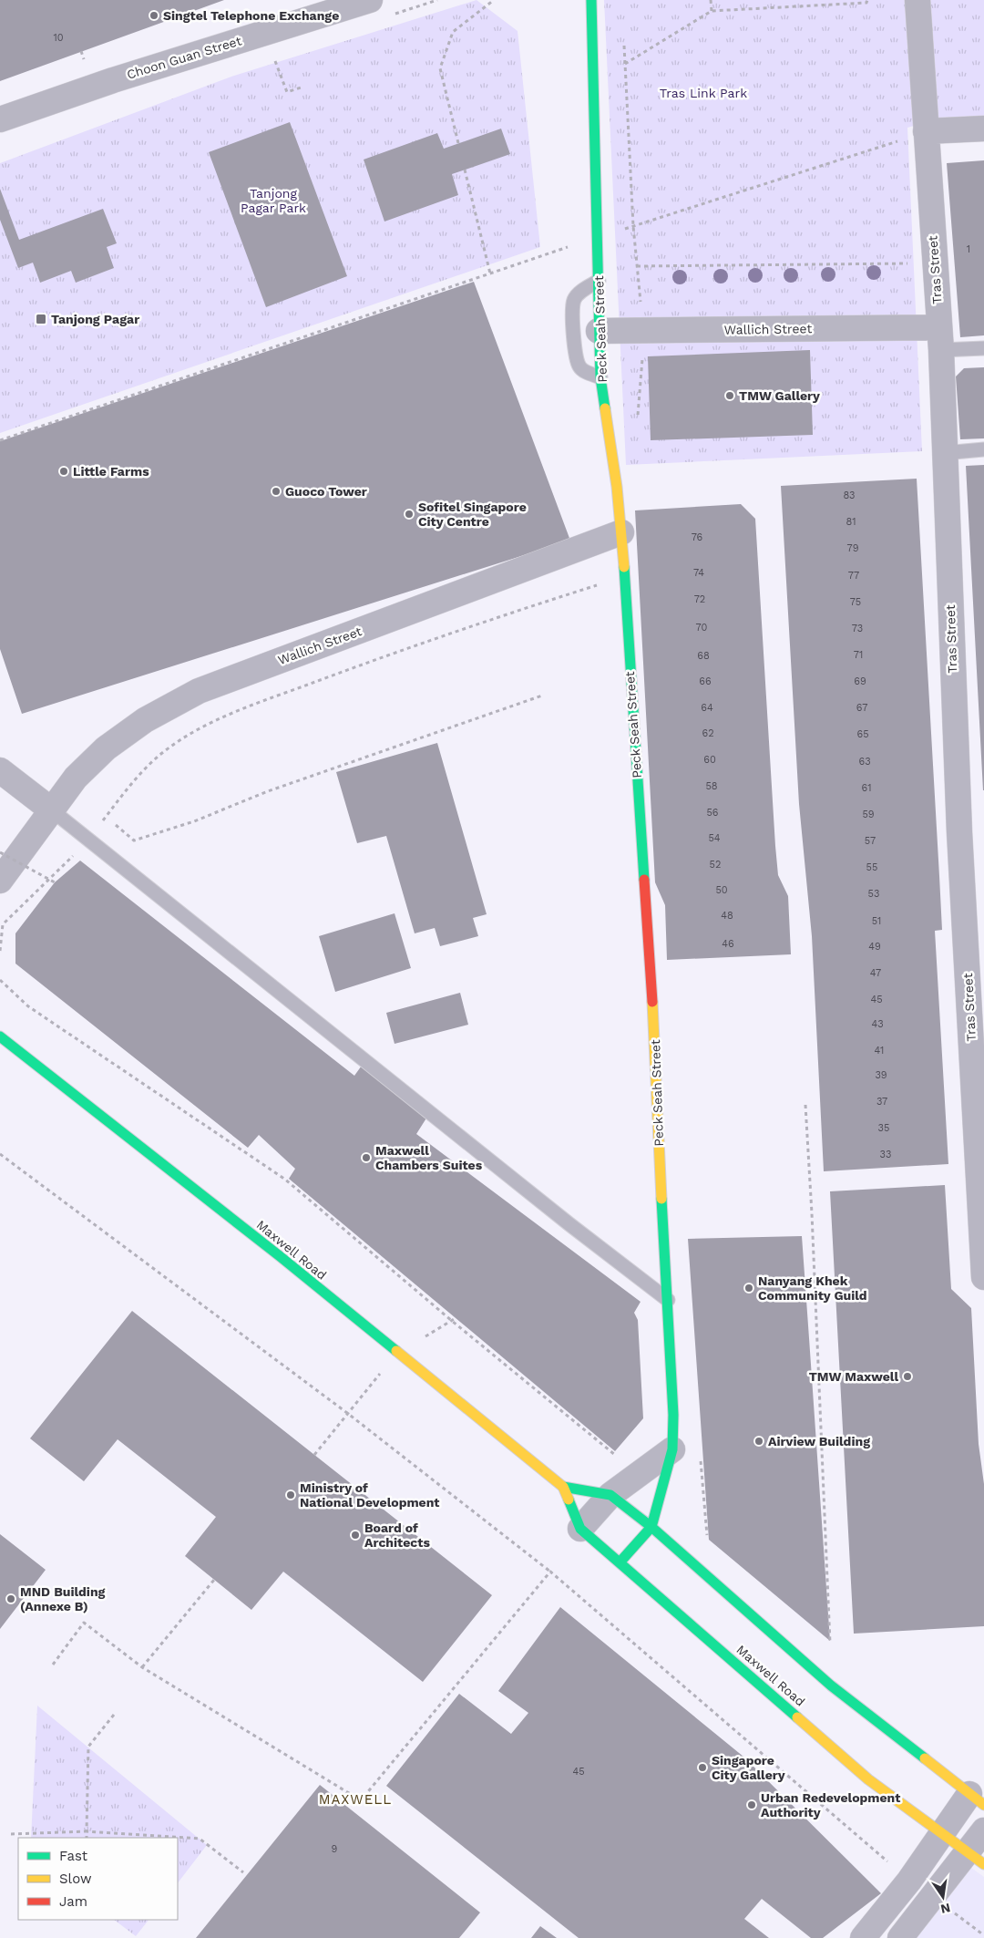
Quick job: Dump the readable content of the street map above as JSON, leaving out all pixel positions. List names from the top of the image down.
{
  "streets": {
    "main road": ["Peck Seah Street", "Maxwell Road"],
    "street": ["Choon Guan Street", "Tras Street", "Wallich Street"]
  },
  "crossings": [
    ["Tras Street", "Wallich Street"],
    ["Peck Seah Street", "Wallich Street"],
    ["Peck Seah Street", "Maxwell Road"]
  ],
  "districts": ["MAXWELL"],
  "parks": ["Tras Link Park", "Tanjong Pagar Park"],
  "places": {
    "other": [
      "Singtel Telephone Exchange",
      "TMW Gallery",
      "Little Farms",
      "Guoco Tower",
      "Sofitel Singapore City Centre",
      "Maxwell Chambers Suites",
      "Nanyang Khek Community Guild",
      "TMW Maxwell",
      "Airview Building",
      "Ministry of National Development",
      "Board of Architects",
      "MND Building (Annexe B)",
      "Singapore City Gallery",
      "Urban Redevelopment Authority"
    ],
    "transit": ["Tanjong Pagar"]
  },
  "house_numbers": [
    "10",
    "1",
    "83",
    "81",
    "76",
    "79",
    "74",
    "77",
    "72",
    "75",
    "70",
    "73",
    "71",
    "68",
    "66",
    "69",
    "64",
    "67",
    "62",
    "65",
    "60",
    "63",
    "58",
    "61",
    "56",
    "59",
    "54",
    "57",
    "52",
    "55",
    "50",
    "53",
    "48",
    "51",
    "46",
    "49",
    "47",
    "45",
    "43",
    "41",
    "39",
    "37",
    "35",
    "33",
    "45",
    "9"
  ],
  "legend": ["Fast", "Slow", "Jam"],
  "north": "bottom"
}
